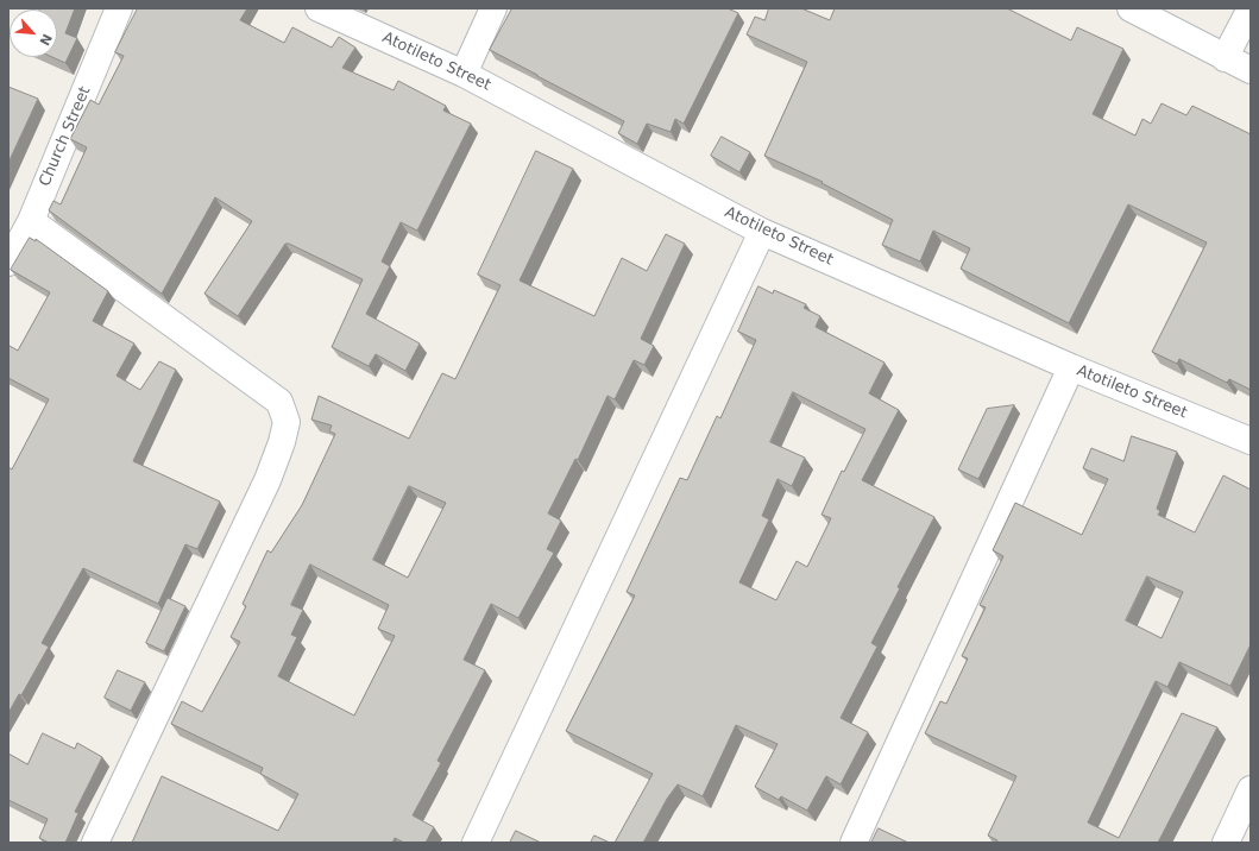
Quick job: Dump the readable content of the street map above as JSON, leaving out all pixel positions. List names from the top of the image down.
{
  "streets": {
    "street": ["Atotileto Street", "Church Street"]
  },
  "north": "bottom right"
}
